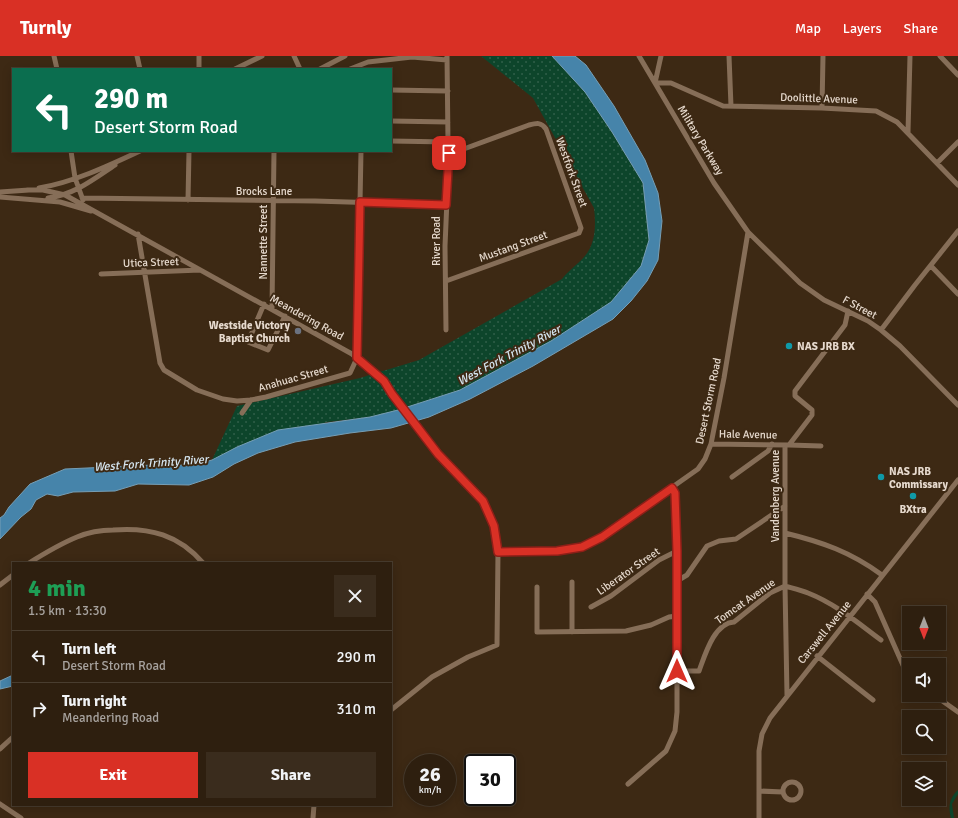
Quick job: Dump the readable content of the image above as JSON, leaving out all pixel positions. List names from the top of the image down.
{
  "streets": {
    "street": [
      "Doolittle Avenue",
      "Military Parkway",
      "Westfork Street",
      "Brocks Lane",
      "River Road",
      "Nannette Street",
      "Mustang Street",
      "Utica Street",
      "F Street",
      "Meandering Road",
      "Anahuac Street",
      "Desert Storm Road",
      "Hale Avenue",
      "Vandenberg Avenue",
      "Liberator Street",
      "Tomcat Avenue",
      "Carswell Avenue"
    ]
  },
  "crossings": [
    ["Doolittle Avenue", "Military Parkway"],
    ["Military Parkway", "F Street"],
    ["Military Parkway", "Desert Storm Road"],
    ["Westfork Street", "River Road"],
    ["Westfork Street", "Mustang Street"],
    ["Brocks Lane", "River Road"],
    ["Brocks Lane", "Nannette Street"],
    ["Brocks Lane", "Meandering Road"],
    ["River Road", "Mustang Street"],
    ["Nannette Street", "Meandering Road"],
    ["Utica Street", "Meandering Road"],
    ["Utica Street", "Anahuac Street"],
    ["F Street", "Desert Storm Road"],
    ["F Street", "Vandenberg Avenue"],
    ["Meandering Road", "Anahuac Street"],
    ["Meandering Road", "Desert Storm Road"],
    ["Desert Storm Road", "Hale Avenue"],
    ["Hale Avenue", "Vandenberg Avenue"],
    ["Vandenberg Avenue", "Tomcat Avenue"],
    ["Vandenberg Avenue", "Carswell Avenue"],
    ["Tomcat Avenue", "Carswell Avenue"]
  ],
  "water": ["West Fork Trinity River"],
  "places": [
    "Westside Victory Baptist Church",
    "NAS JRB BX",
    "NAS JRB Commissary",
    "BXtra"
  ],
  "north": "bottom",
  "page": {
    "header": "Turnly",
    "nav": ["Map", "Layers", "Share"],
    "turn": ["290 m", "Desert Storm Road"],
    "heading": ["4 min", "1.5 km · 13:30"],
    "list": [
      {
        "name": "Turn left",
        "note": "Desert Storm Road",
        "value": "290 m"
      },
      {
        "name": "Turn right",
        "note": "Meandering Road",
        "value": "310 m"
      }
    ],
    "buttons": ["Exit", "Share"],
    "speed": "26 km/h",
    "limit": "30"
  }
}
